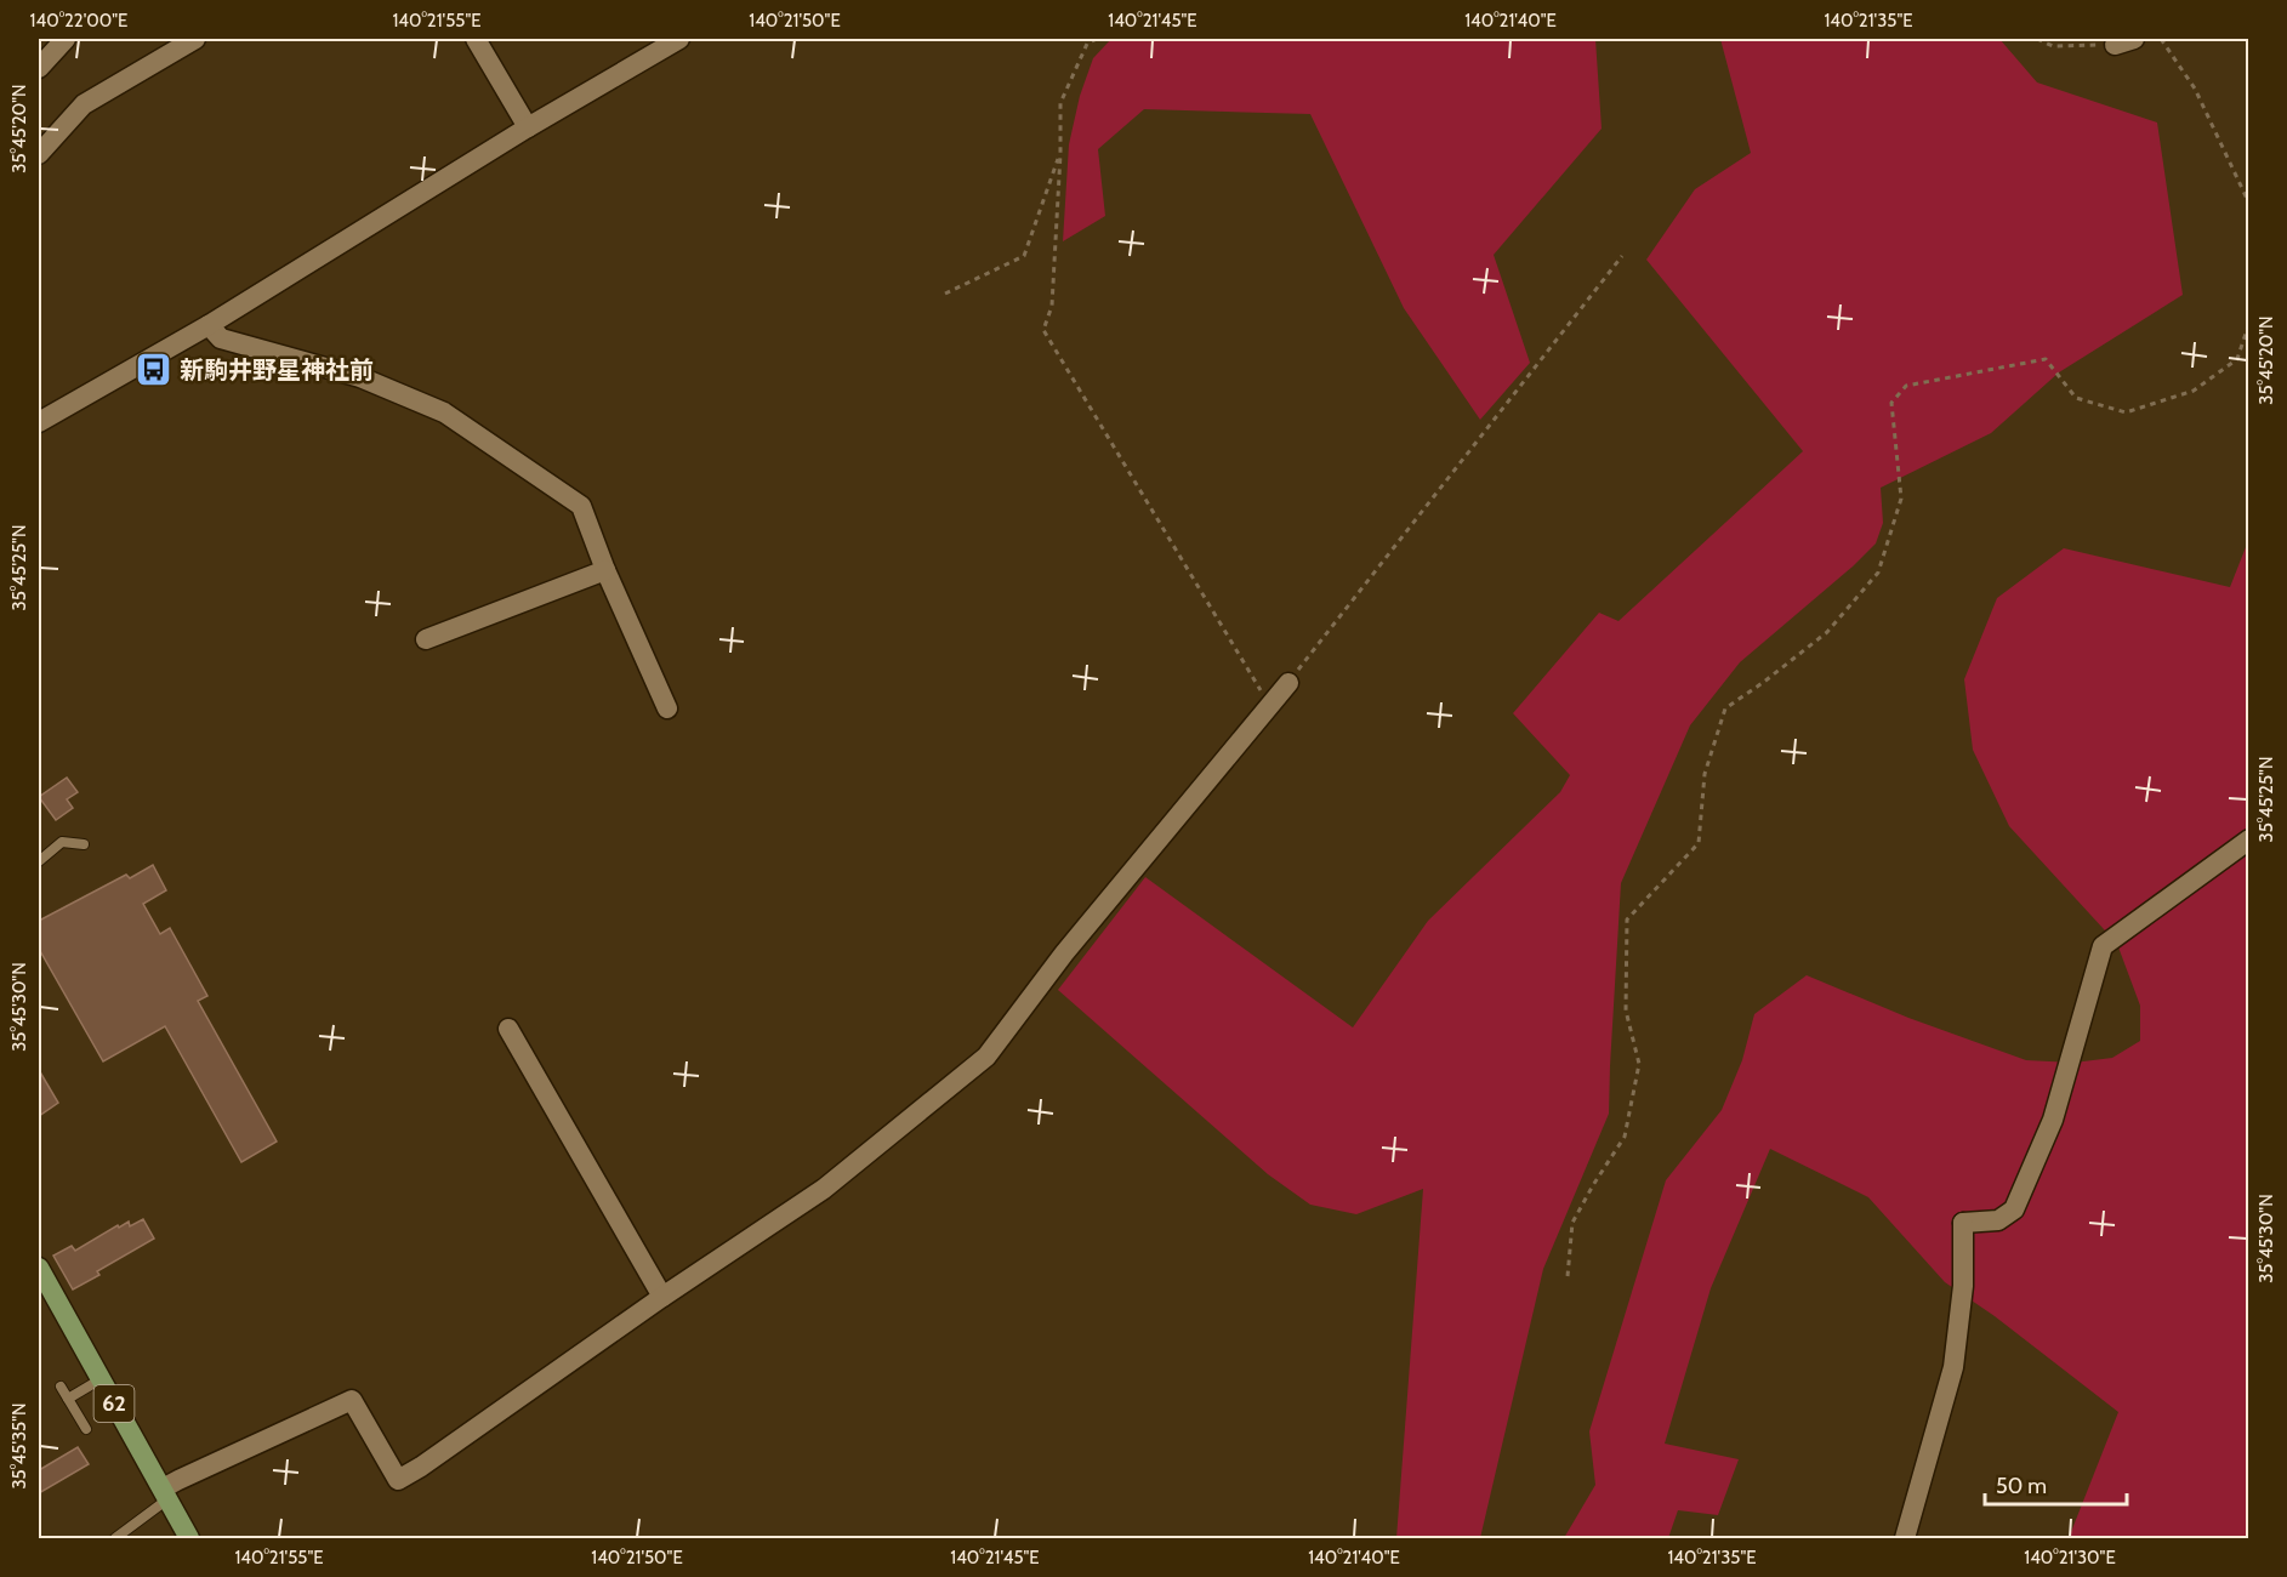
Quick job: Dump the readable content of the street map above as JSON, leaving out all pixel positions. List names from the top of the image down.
{
  "streets": {
    "main road": ["62"]
  },
  "places": {
    "bus stop": ["新駒井野星神社前"]
  },
  "scale_bar": "50 m",
  "coordinates": [
    "140°22'00\"E",
    "140°21'55\"E",
    "140°21'50\"E",
    "140°21'45\"E",
    "140°21'40\"E",
    "140°21'35\"E",
    "35°45'20\"N",
    "35°45'25\"N",
    "35°45'30\"N",
    "35°45'35\"N",
    "140°21'30\"E"
  ]
}
